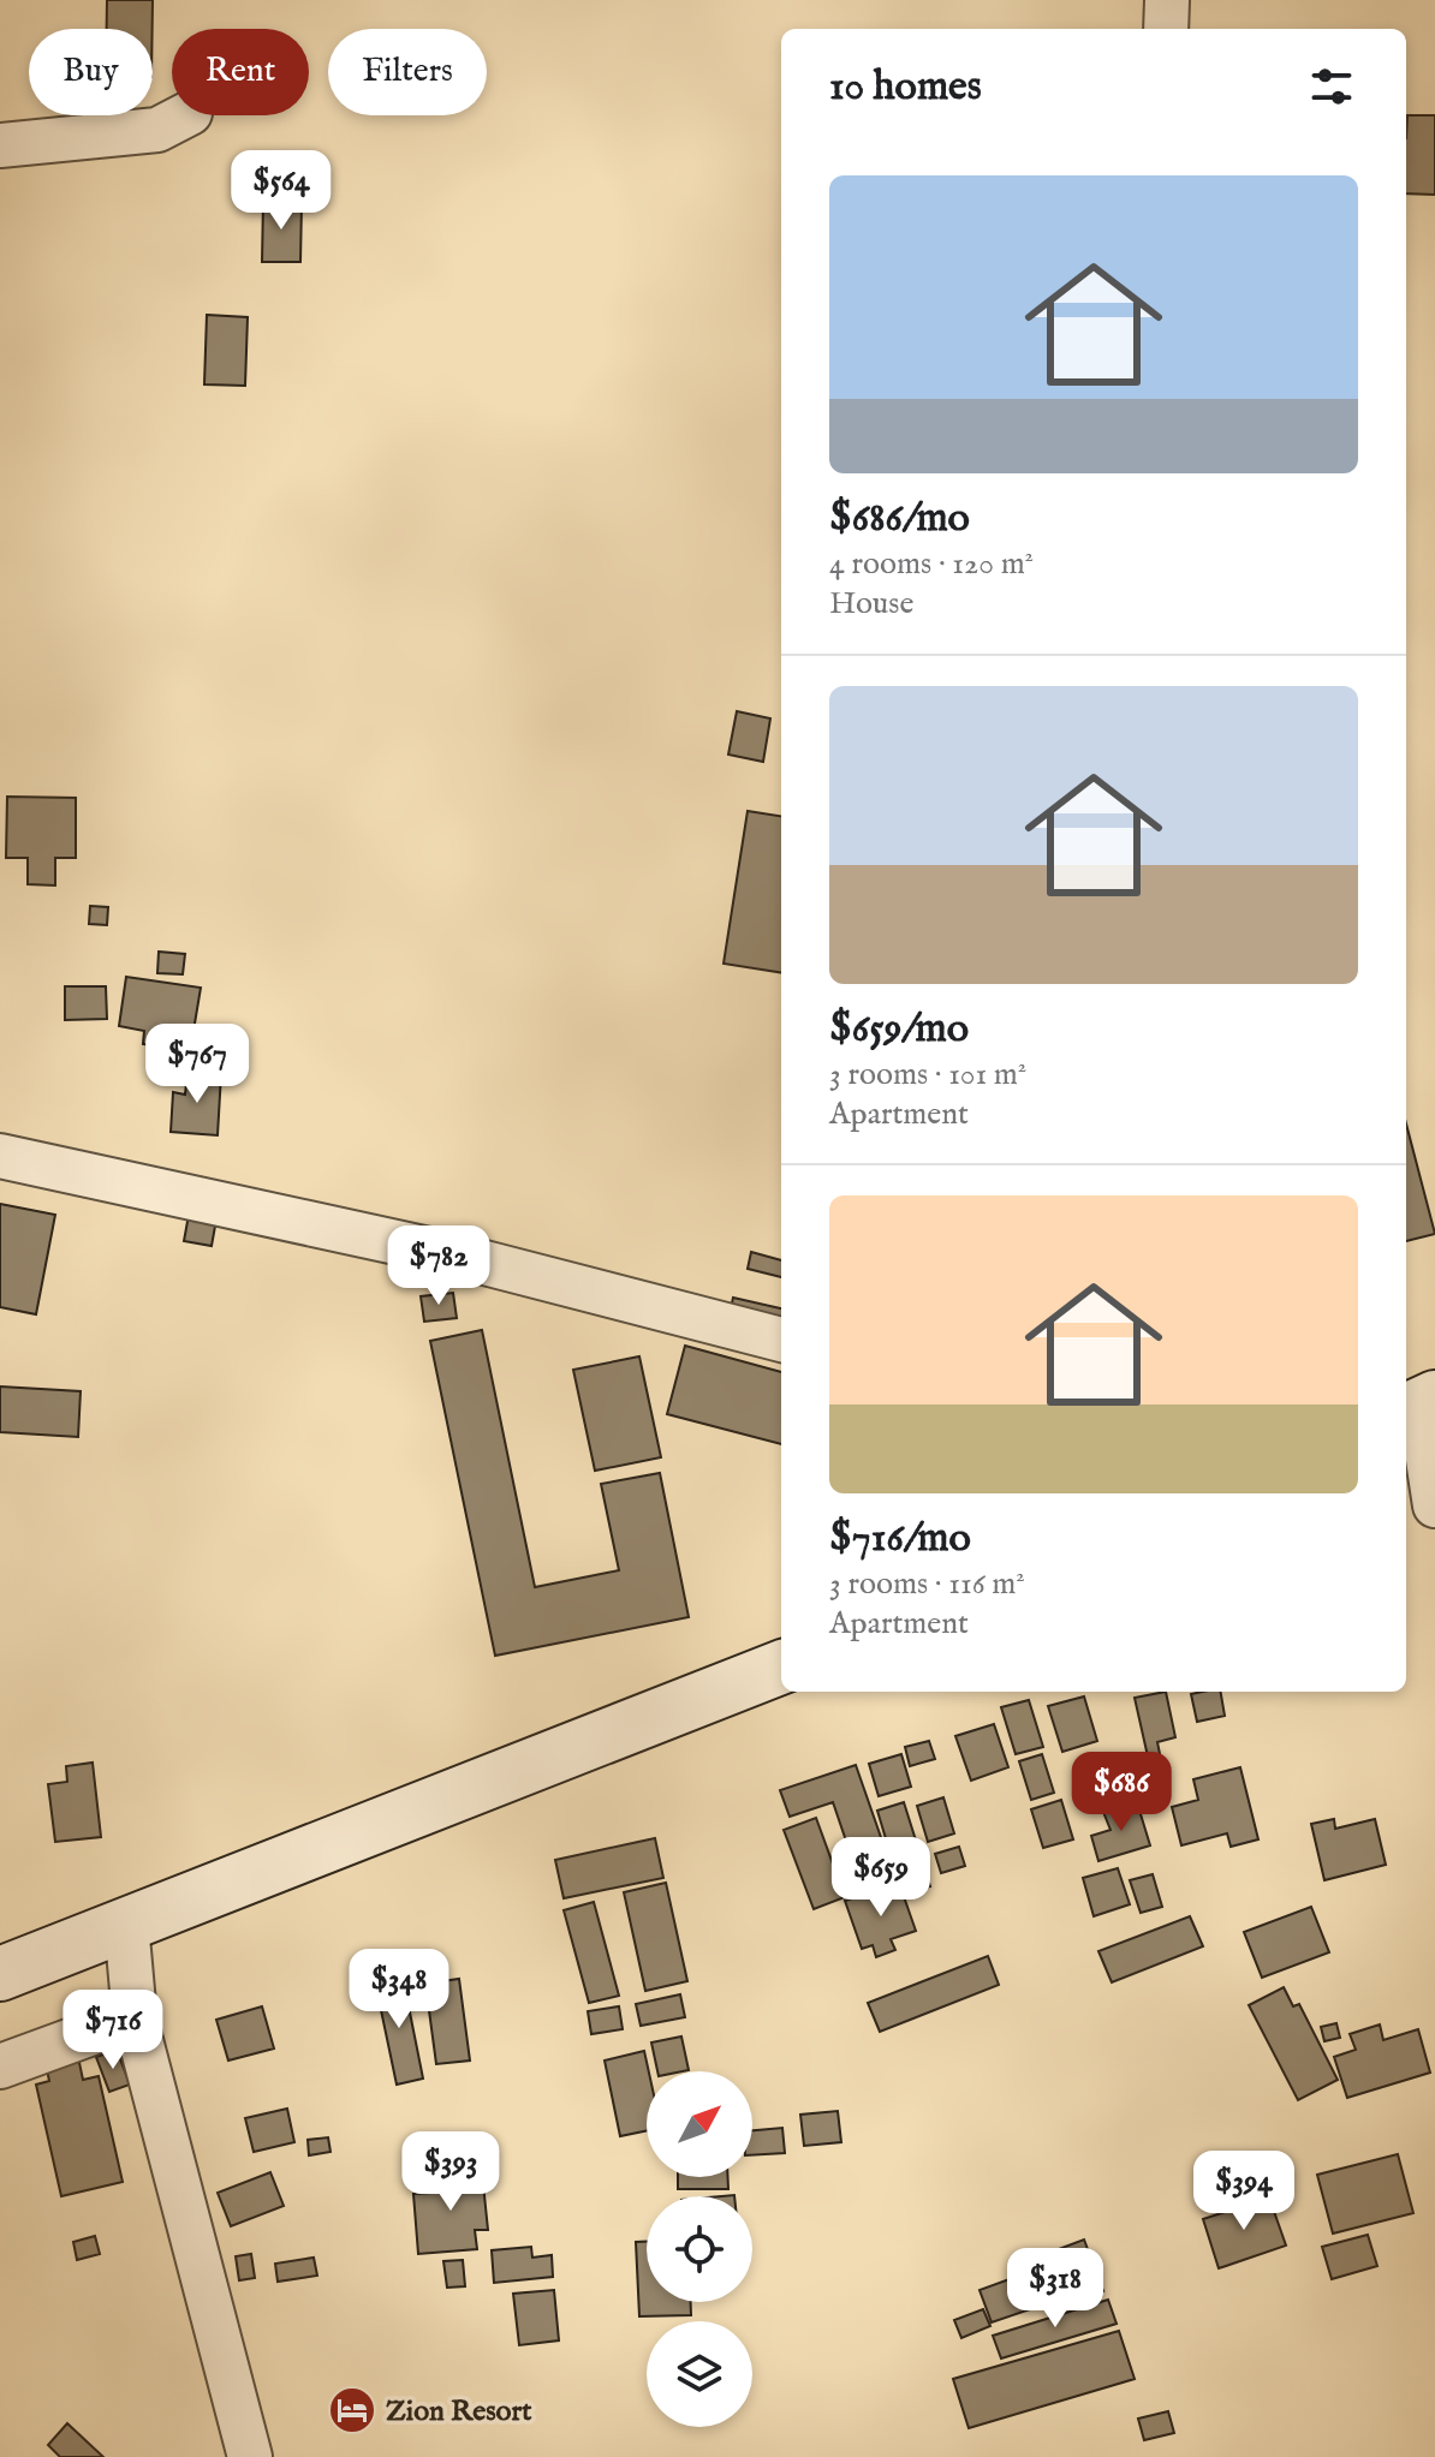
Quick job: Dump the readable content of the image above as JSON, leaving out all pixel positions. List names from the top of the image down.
{
  "places": {
    "hotel": ["Zion Resort"]
  },
  "north": "top right",
  "page": {
    "chip": ["Buy", "Rent", "Filters"],
    "heading": "10 homes",
    "list": [
      {
        "name": "$686/mo",
        "note": "4 rooms · 120 m² · House"
      },
      {
        "name": "$659/mo",
        "note": "3 rooms · 101 m² · Apartment"
      },
      {
        "name": "$716/mo",
        "note": "3 rooms · 116 m² · Apartment"
      }
    ],
    "price": [
      "$564",
      "$767",
      "$782",
      "$686",
      "$659",
      "$348",
      "$716",
      "$393",
      "$394",
      "$318"
    ]
  }
}
